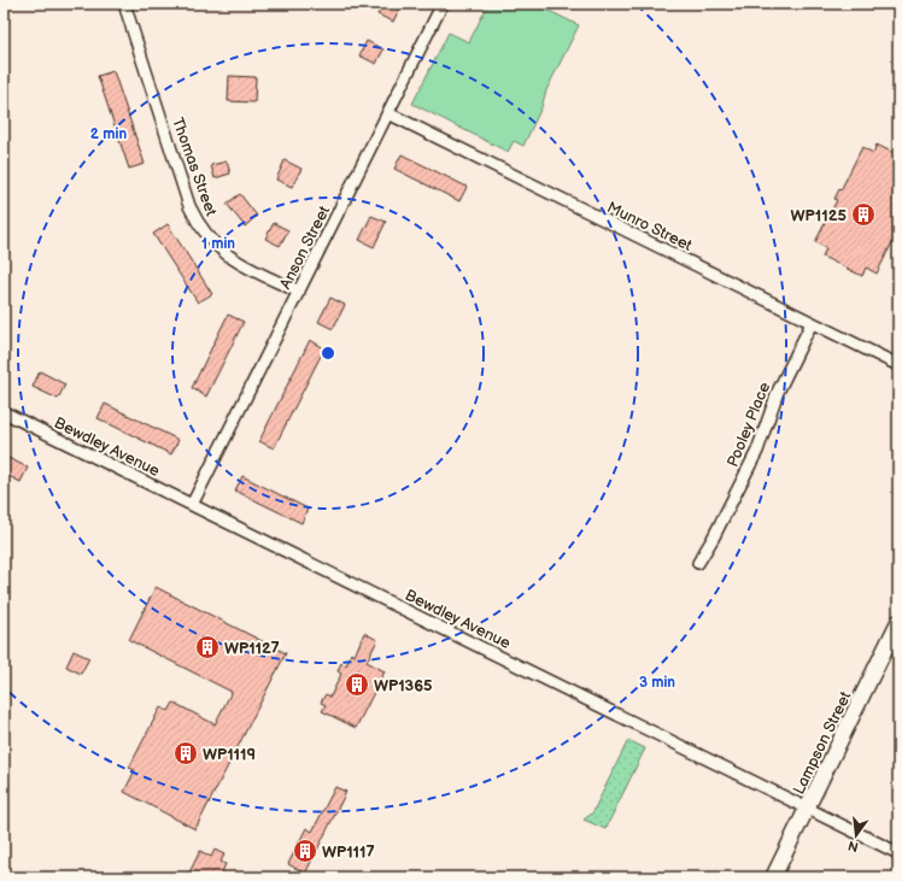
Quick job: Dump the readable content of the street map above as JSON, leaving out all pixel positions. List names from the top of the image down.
{
  "streets": {
    "street": [
      "Thomas Street",
      "Munro Street",
      "Anson Street",
      "Pooley Place",
      "Bewdley Avenue",
      "Lampson Street"
    ]
  },
  "crossings": [
    ["Thomas Street", "Anson Street"],
    ["Munro Street", "Anson Street"],
    ["Munro Street", "Pooley Place"],
    ["Anson Street", "Bewdley Avenue"],
    ["Bewdley Avenue", "Lampson Street"]
  ],
  "places": {
    "building": [
      "WP1125",
      "WP1127",
      "WP1365",
      "WP1119",
      "WP1117"
    ]
  },
  "north": "bottom",
  "rings": ["2 min", "1 min", "3 min"]
}
